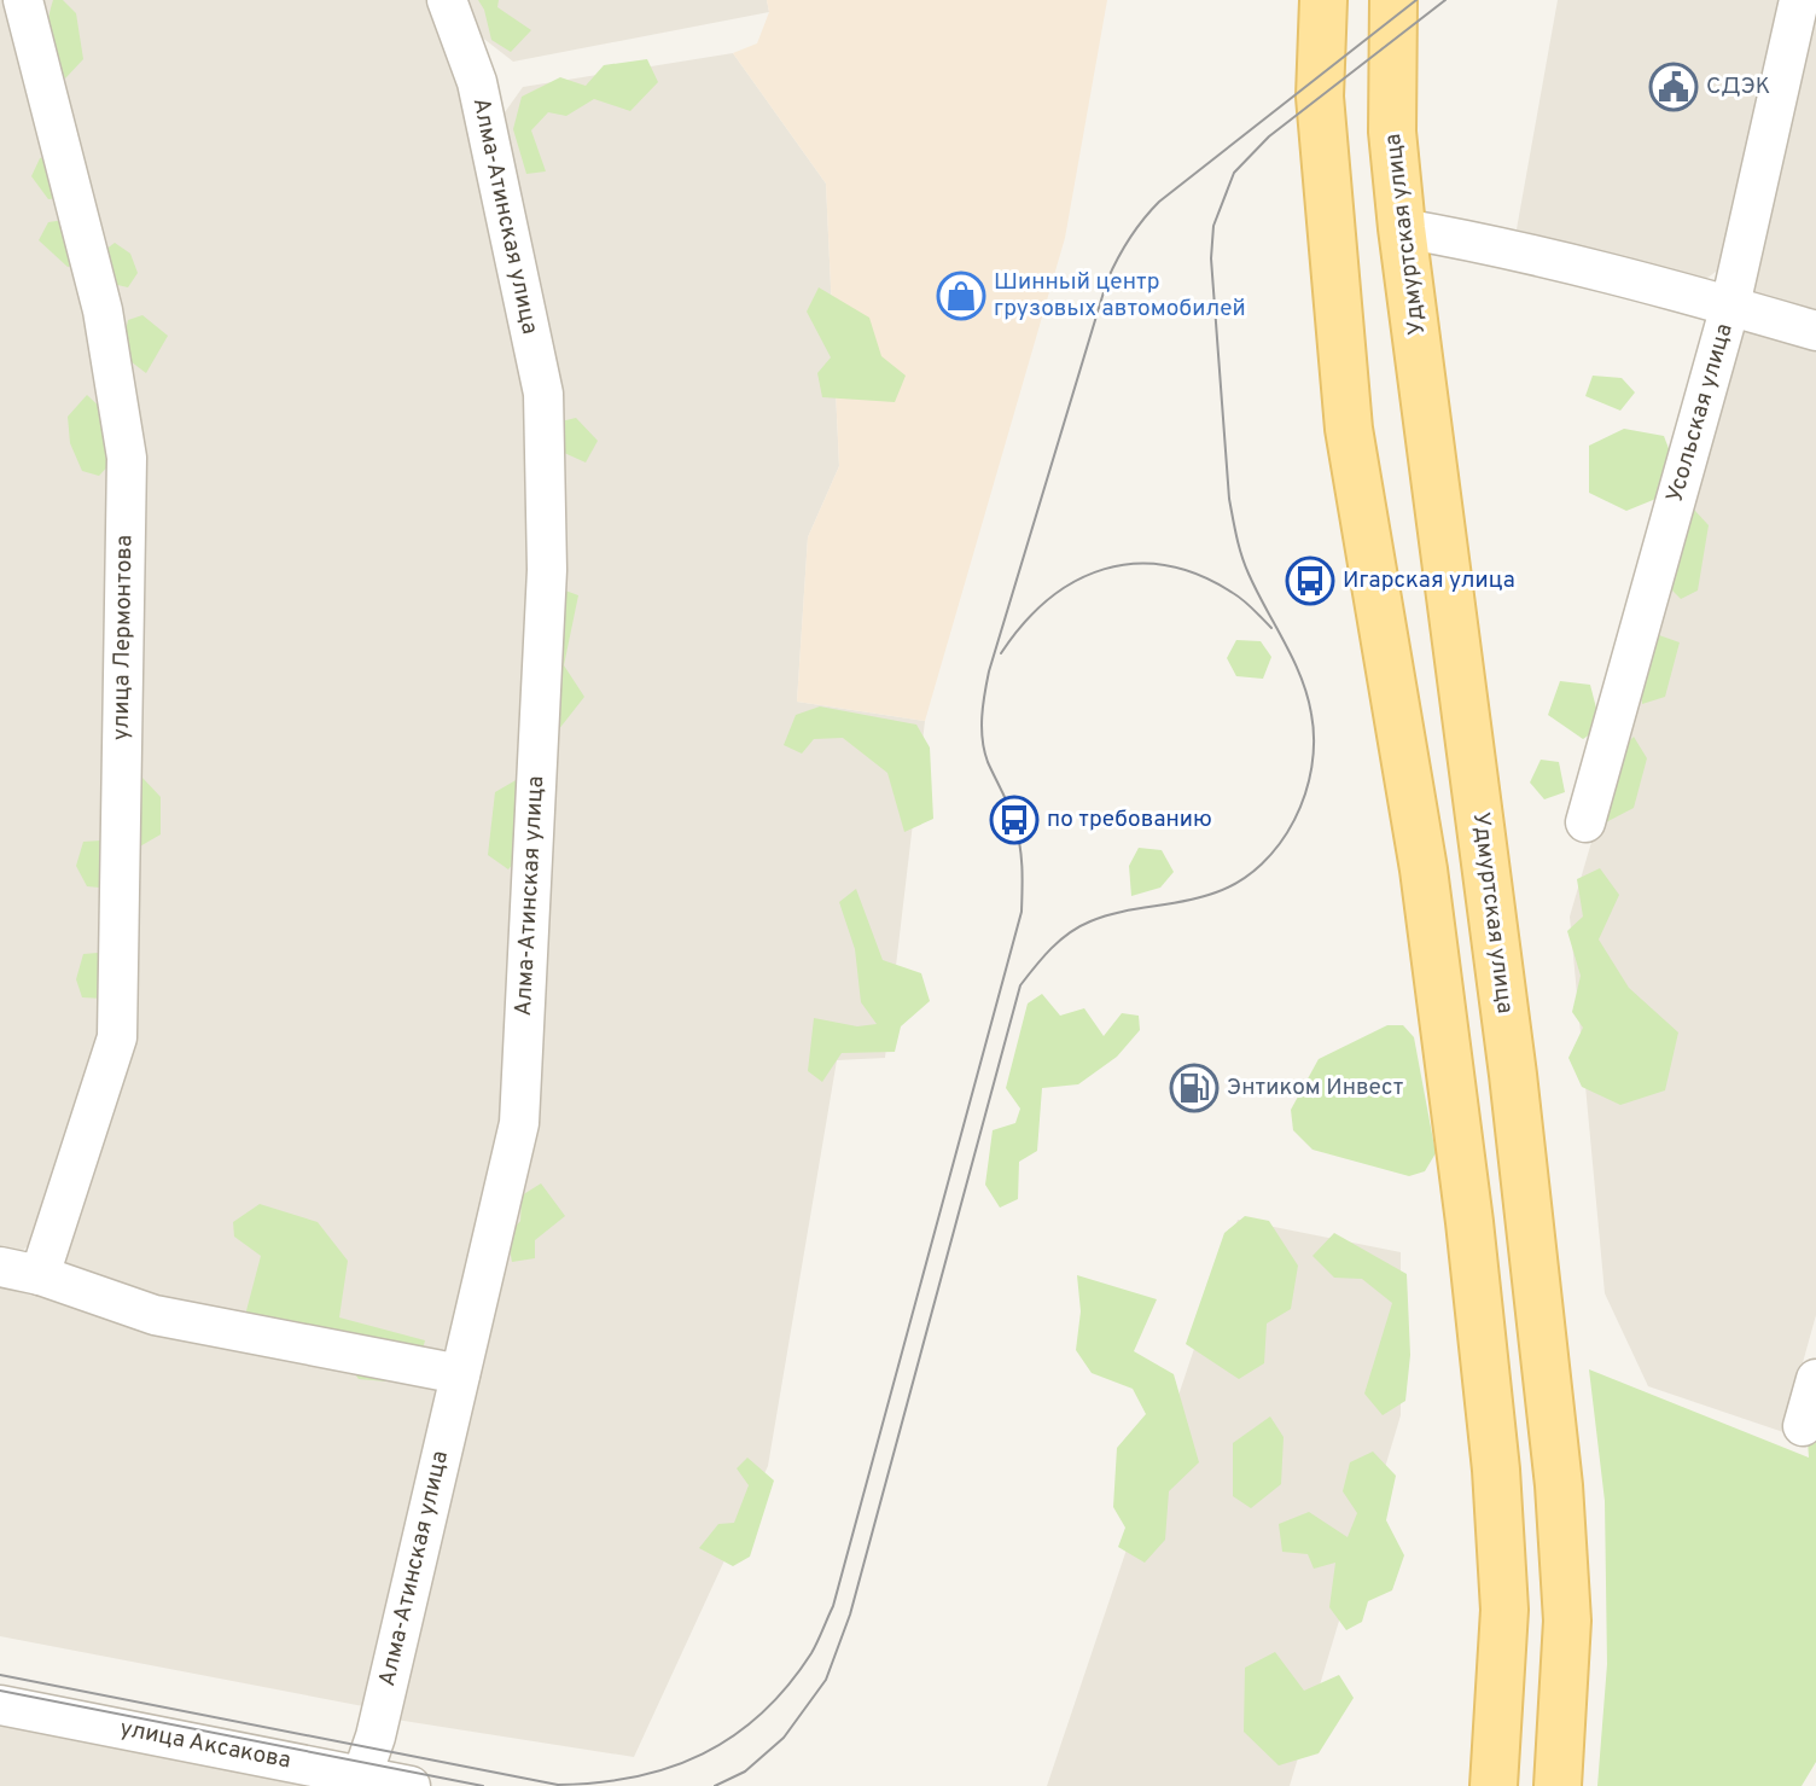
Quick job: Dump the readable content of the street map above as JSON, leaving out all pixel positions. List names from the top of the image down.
{
  "streets": {
    "main road": ["Удмуртская улица"],
    "street": [
      "Алма-Атинская улица",
      "Усольская улица",
      "улица Лермонтова",
      "улица Аксакова"
    ]
  },
  "crossings": [
    ["Алма-Атинская улица", "улица Аксакова"]
  ],
  "places": {
    "public building": ["СДЭК"],
    "shop": ["Шинный центр грузовых автомобилей"],
    "bus stop": ["Игарская улица", "по требованию"],
    "fuel station": ["Энтиком Инвест"]
  }
}
